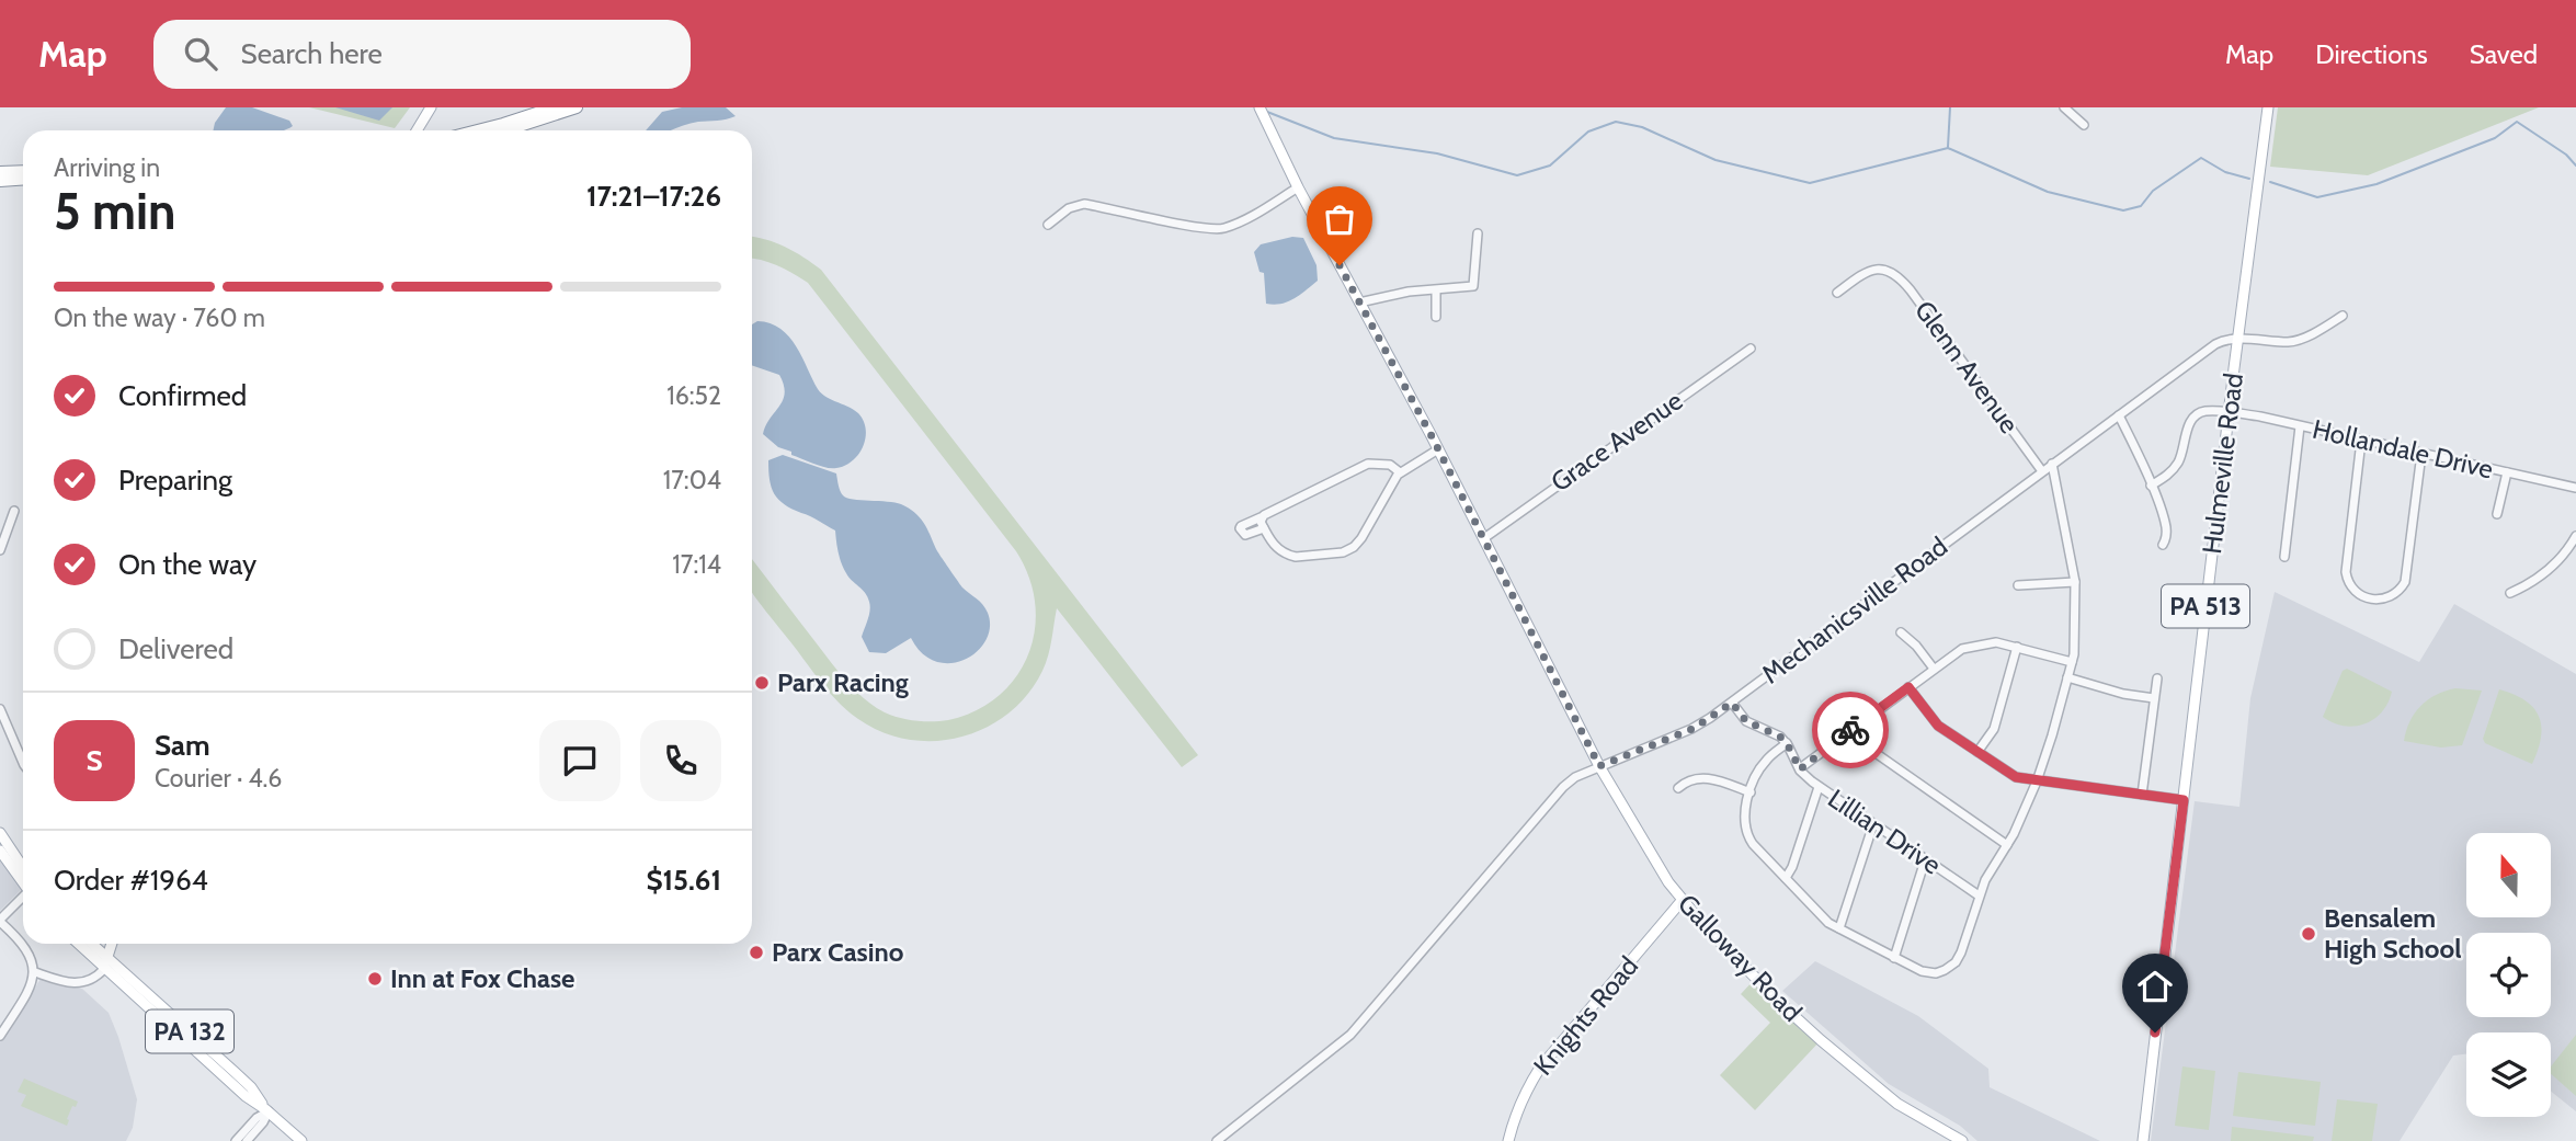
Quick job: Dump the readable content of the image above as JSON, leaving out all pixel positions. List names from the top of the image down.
{
  "streets": {
    "main road": [
      "Hulmeville Road",
      "PA 513",
      "Galloway Road",
      "Knights Road",
      "PA 132"
    ],
    "street": [
      "Glenn Avenue",
      "Grace Avenue",
      "Hollandale Drive",
      "Mechanicsville Road",
      "Lillian Drive"
    ]
  },
  "crossings": [
    ["Glenn Avenue", "Mechanicsville Road"],
    ["Grace Avenue", "Galloway Road"],
    ["Hollandale Drive", "Hulmeville Road"],
    ["Hulmeville Road", "Mechanicsville Road"],
    ["Mechanicsville Road", "Galloway Road"],
    ["Galloway Road", "Knights Road"]
  ],
  "places": [
    "Parx Racing",
    "Bensalem High School",
    "Parx Casino",
    "Inn at Fox Chase"
  ],
  "north": "top",
  "page": {
    "header": "Map",
    "search": "Search here",
    "nav": ["Map", "Directions", "Saved"],
    "heading": ["5 min", "Arriving in", "17:21–17:26"],
    "panel": [
      "Sam",
      "Courier · 4.6",
      "Order #1964",
      "$15.61"
    ],
    "bar": "On the way · 760 m",
    "list": [
      ["Confirmed", "16:52"],
      ["Preparing", "17:04"],
      ["On the way", "17:14"],
      "Delivered"
    ],
    "round": "S"
  }
}
